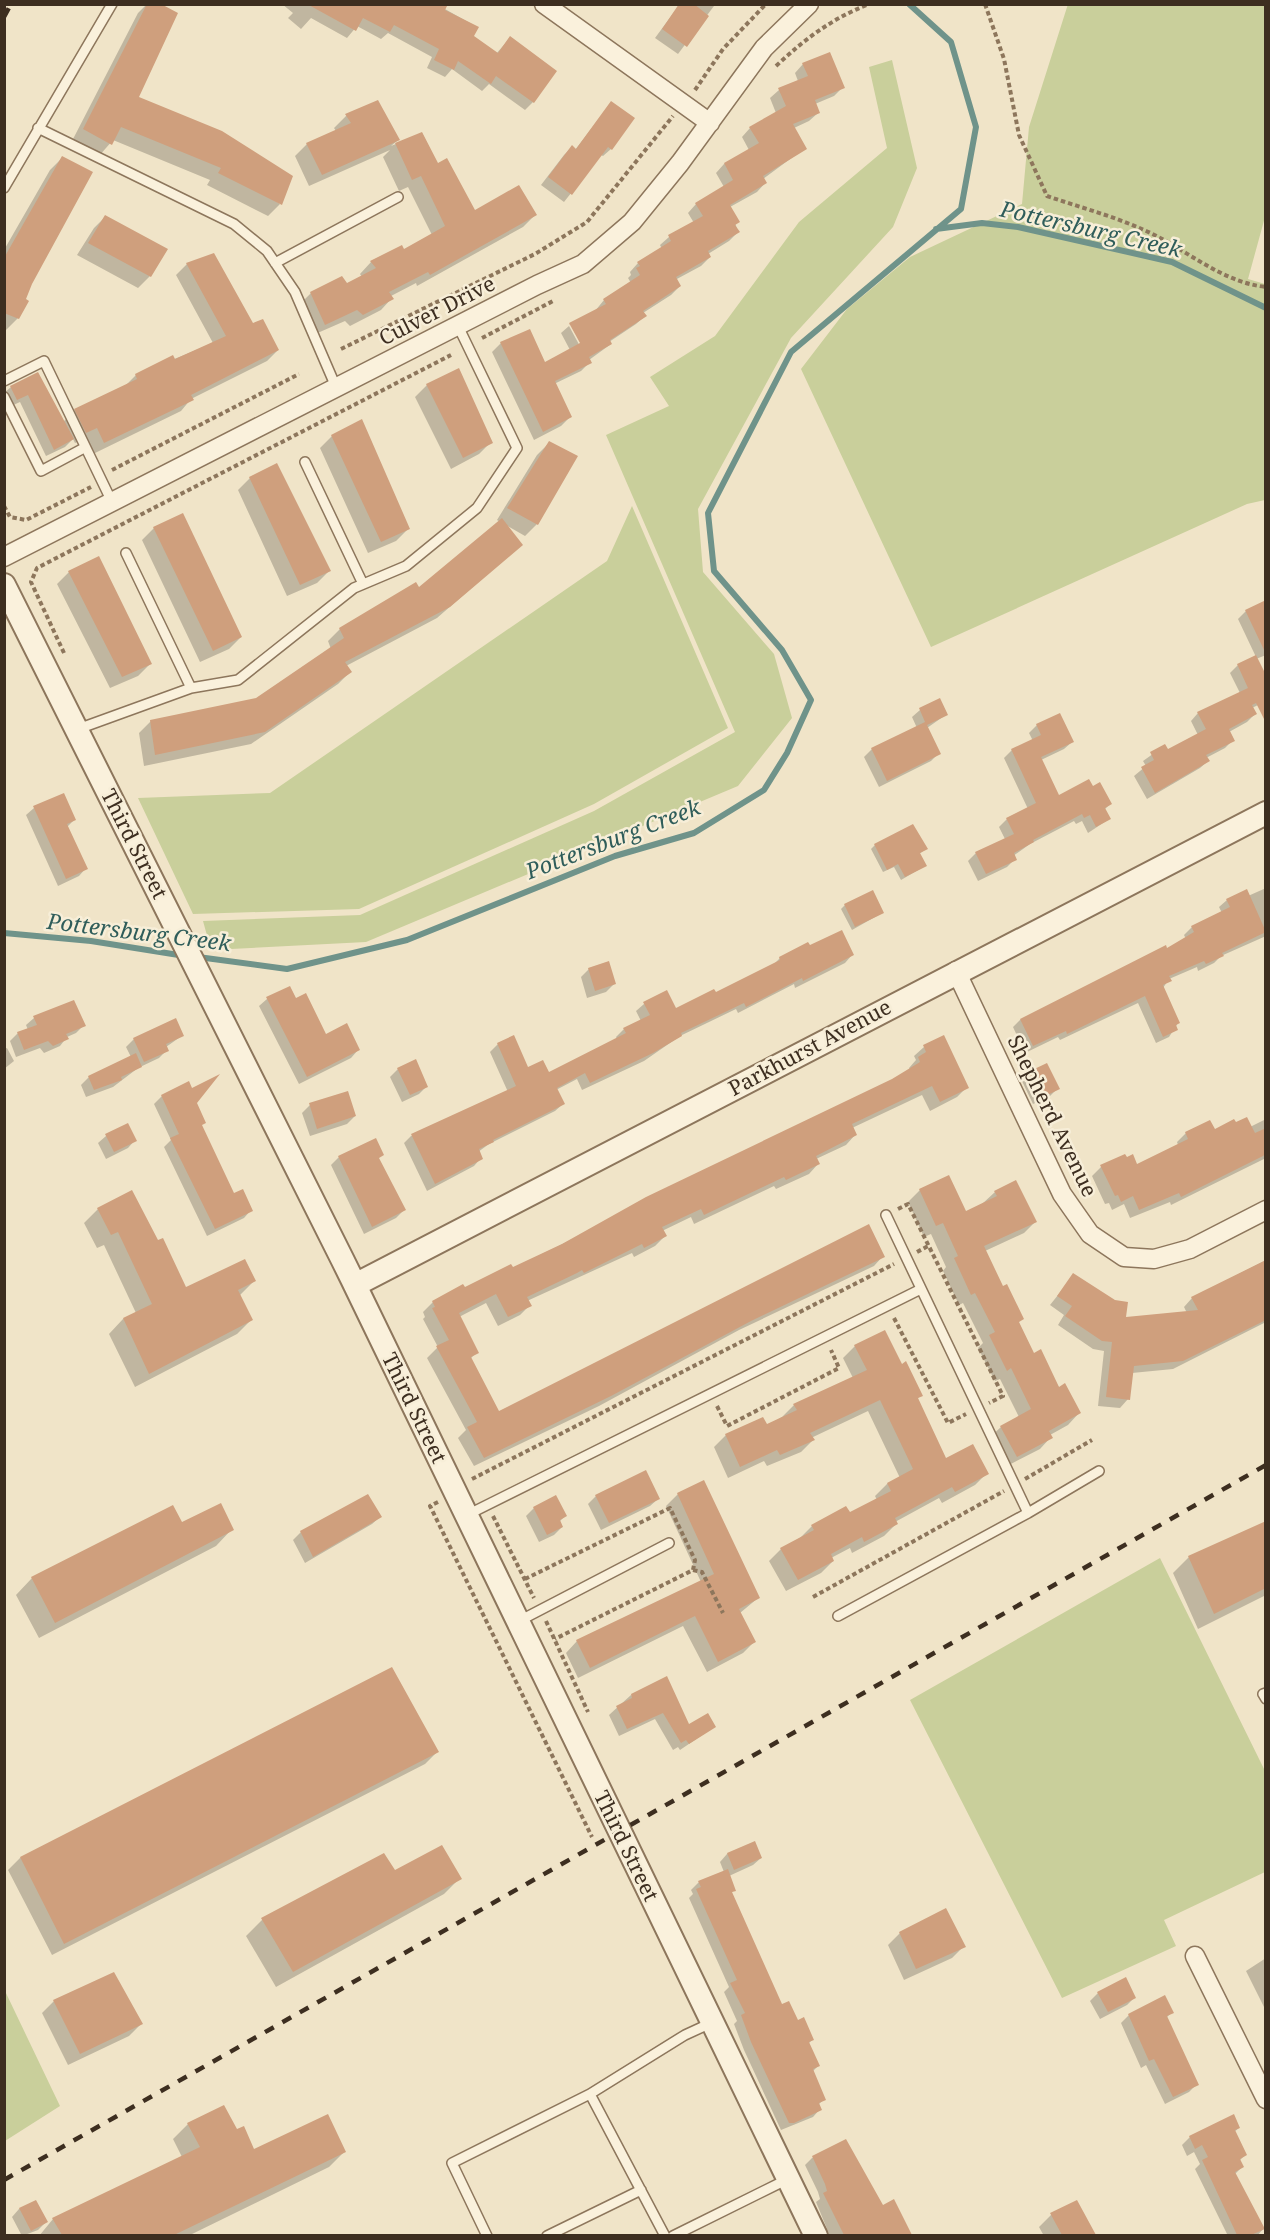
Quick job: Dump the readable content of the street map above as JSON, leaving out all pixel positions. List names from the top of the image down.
{
  "streets": {
    "street": [
      "Culver Drive",
      "Third Street",
      "Parkhurst Avenue",
      "Shepherd Avenue"
    ]
  },
  "crossings": [
    ["Third Street", "Parkhurst Avenue"],
    ["Parkhurst Avenue", "Shepherd Avenue"]
  ],
  "water": ["Pottersburg Creek"]
}
